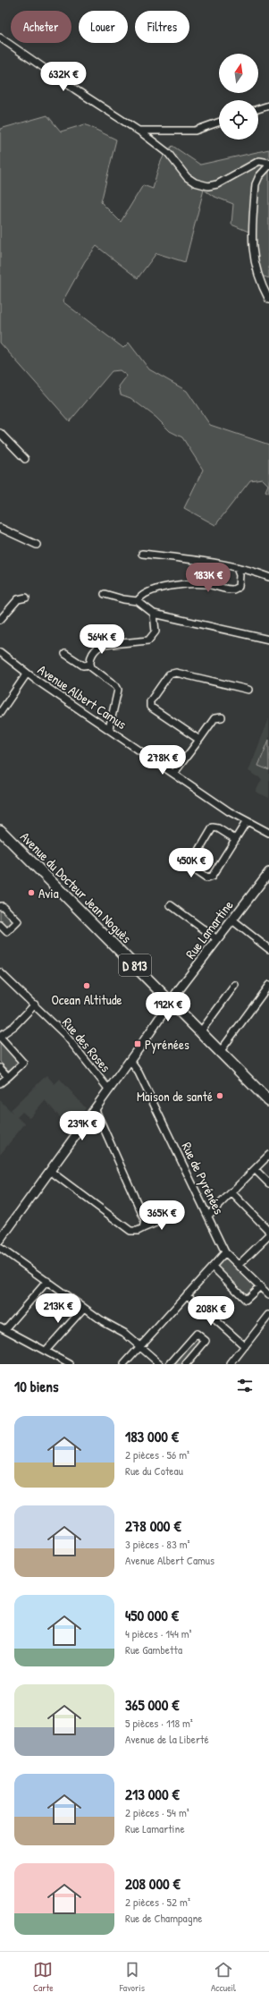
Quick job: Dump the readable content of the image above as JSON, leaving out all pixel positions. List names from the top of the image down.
{
  "streets": {
    "main road": ["Avenue du Docteur Jean Noguès", "D 813"],
    "street": [
      "Avenue Albert Camus",
      "Rue Lamartine",
      "Rue des Roses",
      "Rue de Pyrénées"
    ]
  },
  "crossings": [
    ["Avenue du Docteur Jean Noguès", "Rue Lamartine"],
    ["Rue Lamartine", "Rue des Roses"],
    ["Rue Lamartine", "Rue de Pyrénées"]
  ],
  "places": {
    "other": ["Avia", "Ocean Altitude", "Maison de santé"],
    "transit": ["Pyrénées"]
  },
  "north": "top",
  "page": {
    "chip": ["Acheter", "Louer", "Filtres"],
    "price": [
      "632K €",
      "183K €",
      "564K €",
      "278K €",
      "450K €",
      "192K €",
      "239K €",
      "365K €",
      "213K €",
      "208K €"
    ],
    "heading": "10 biens",
    "list": [
      {
        "name": "183 000 €",
        "note": "2 pièces · 56 m² · Rue du Coteau"
      },
      {
        "name": "278 000 €",
        "note": "3 pièces · 83 m² · Avenue Albert Camus"
      },
      {
        "name": "450 000 €",
        "note": "4 pièces · 144 m² · Rue Gambetta"
      },
      {
        "name": "365 000 €",
        "note": "5 pièces · 118 m² · Avenue de la Liberté"
      },
      {
        "name": "213 000 €",
        "note": "2 pièces · 54 m² · Rue Lamartine"
      },
      {
        "name": "208 000 €",
        "note": "2 pièces · 52 m² · Rue de Champagne"
      }
    ],
    "tabs": ["Carte", "Favoris", "Accueil"]
  }
}
